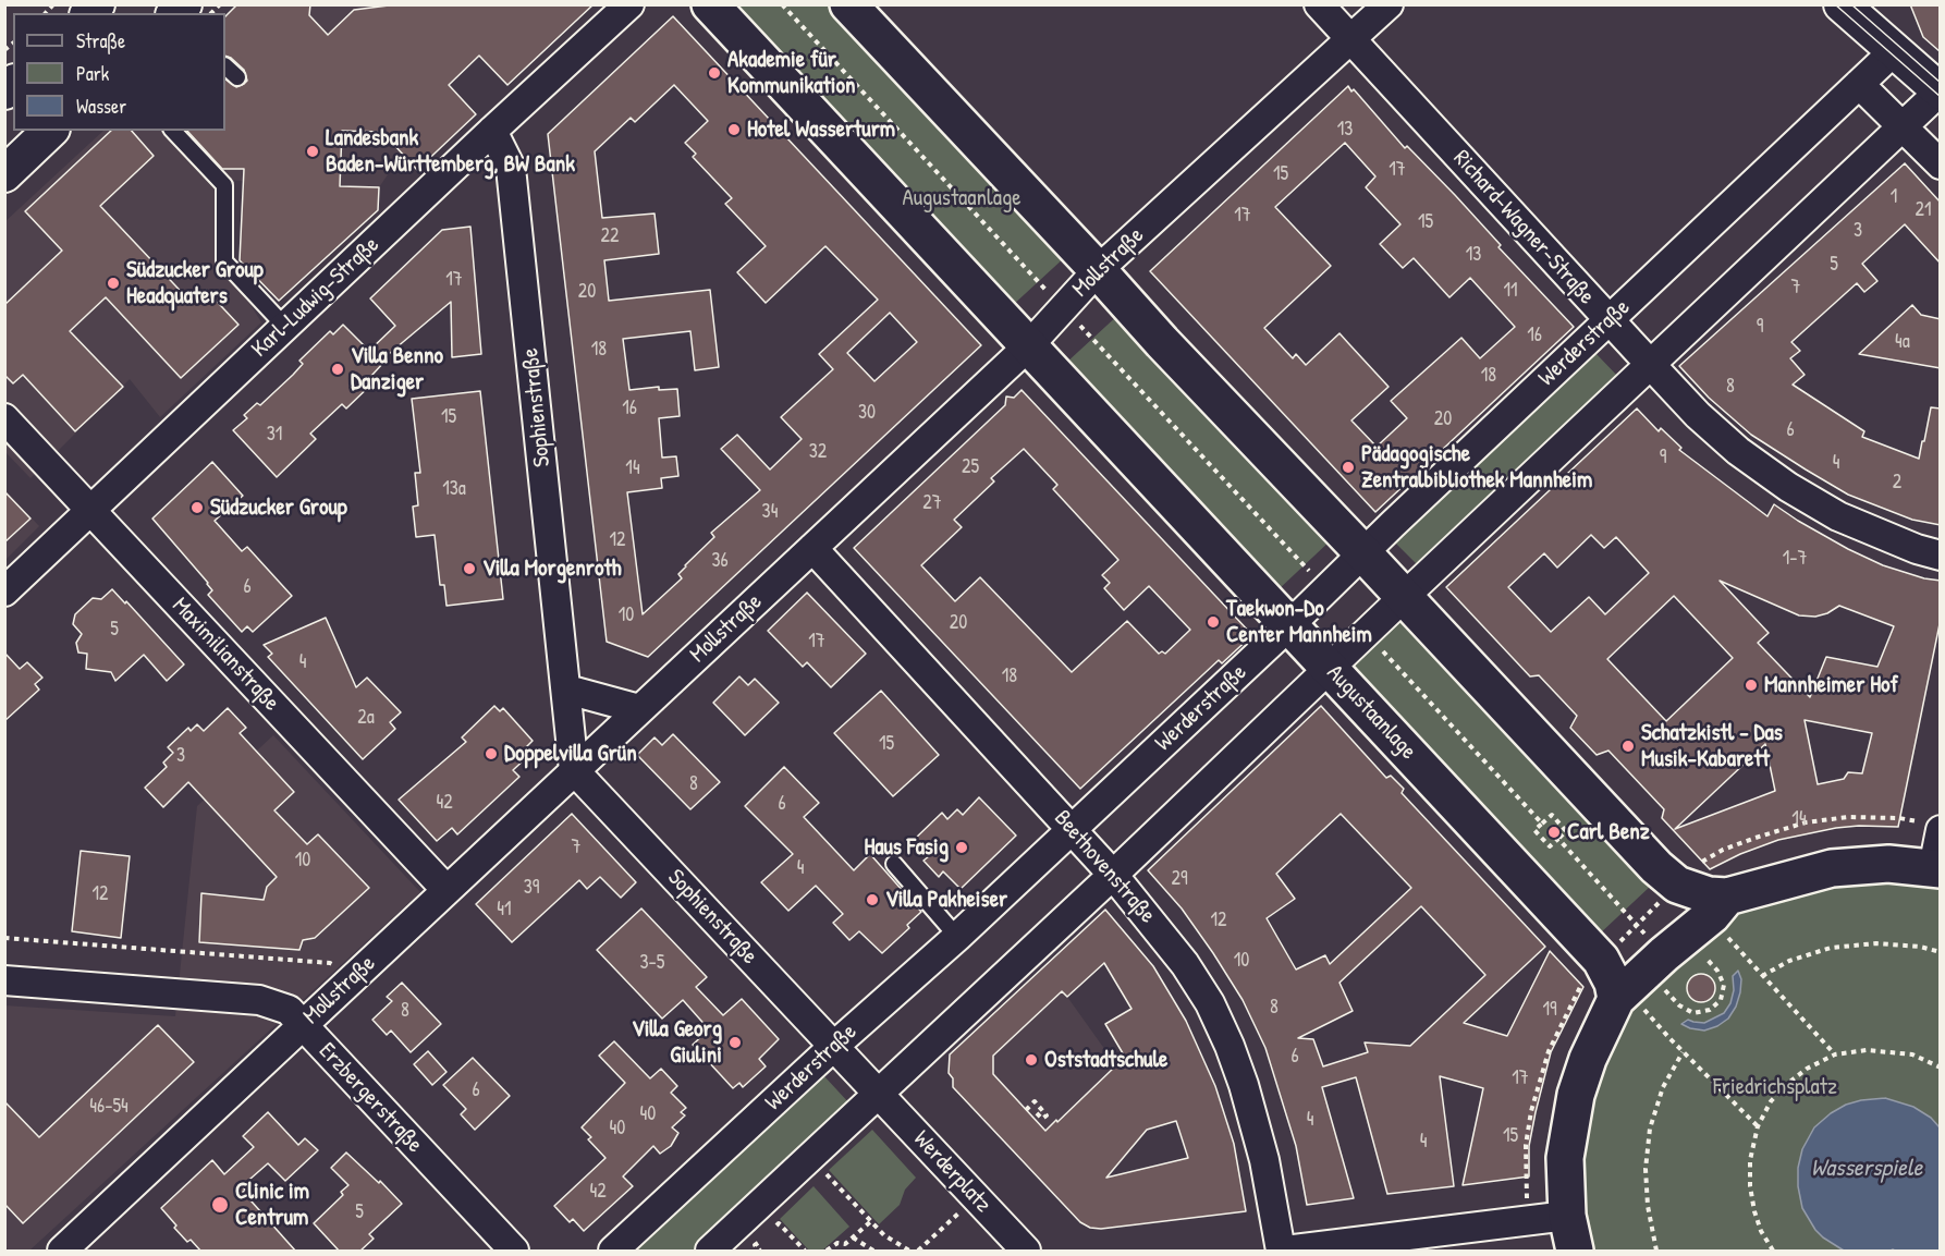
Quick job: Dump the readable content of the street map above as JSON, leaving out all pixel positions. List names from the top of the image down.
{
  "streets": {
    "main road": ["Augustaanlage"],
    "street": [
      "Richard-Wagner-Straße",
      "Mollstraße",
      "Karl-Ludwig-Straße",
      "Werderstraße",
      "Sophienstraße",
      "Maximilianstraße",
      "Beethovenstraße",
      "Erzbergerstraße",
      "Werderplatz"
    ]
  },
  "crossings": [
    ["Richard-Wagner-Straße", "Mollstraße"],
    ["Richard-Wagner-Straße", "Werderstraße"],
    ["Mollstraße", "Sophienstraße"],
    ["Mollstraße", "Maximilianstraße"],
    ["Mollstraße", "Augustaanlage"],
    ["Mollstraße", "Beethovenstraße"],
    ["Mollstraße", "Erzbergerstraße"],
    ["Karl-Ludwig-Straße", "Sophienstraße"],
    ["Karl-Ludwig-Straße", "Maximilianstraße"],
    ["Werderstraße", "Sophienstraße"],
    ["Werderstraße", "Augustaanlage"],
    ["Werderstraße", "Beethovenstraße"],
    ["Sophienstraße", "Werderplatz"]
  ],
  "water": ["Wasserspiele"],
  "parks": ["Augustaanlage", "Friedrichsplatz"],
  "places": [
    "Akademie für Kommunikation",
    "Hotel Wasserturm",
    "Landesbank Baden-Württemberg, BW Bank",
    "Südzucker Group Headquaters",
    "Villa Benno Danziger",
    "Pädagogische Zentralbibliothek Mannheim",
    "Südzucker Group",
    "Villa Morgenroth",
    "Taekwon-Do Center Mannheim",
    "Mannheimer Hof",
    "Schatzkistl - Das Musik-Kabarett",
    "Doppelvilla Grün",
    "Carl Benz",
    "Haus Fasig",
    "Villa Pakheiser",
    "Villa Georg Giulini",
    "Oststadtschule",
    "Clinic im Centrum"
  ],
  "house_numbers": [
    "13",
    "17",
    "15",
    "1",
    "21",
    "17",
    "15",
    "3",
    "22",
    "13",
    "5",
    "17",
    "7",
    "11",
    "20",
    "9",
    "16",
    "4a",
    "18",
    "18",
    "8",
    "16",
    "30",
    "15",
    "20",
    "6",
    "31",
    "32",
    "9",
    "4",
    "25",
    "14",
    "2",
    "13a",
    "27",
    "34",
    "12",
    "1-7",
    "36",
    "6",
    "10",
    "20",
    "5",
    "17",
    "4",
    "18",
    "2a",
    "15",
    "3",
    "8",
    "42",
    "6",
    "14",
    "7",
    "10",
    "4",
    "29",
    "39",
    "12",
    "41",
    "12",
    "10",
    "3-5",
    "8",
    "19",
    "8",
    "6",
    "17",
    "6",
    "46-54",
    "40",
    "4",
    "40",
    "15",
    "4",
    "42",
    "5"
  ],
  "legend": ["Straße", "Park", "Wasser"]
}
